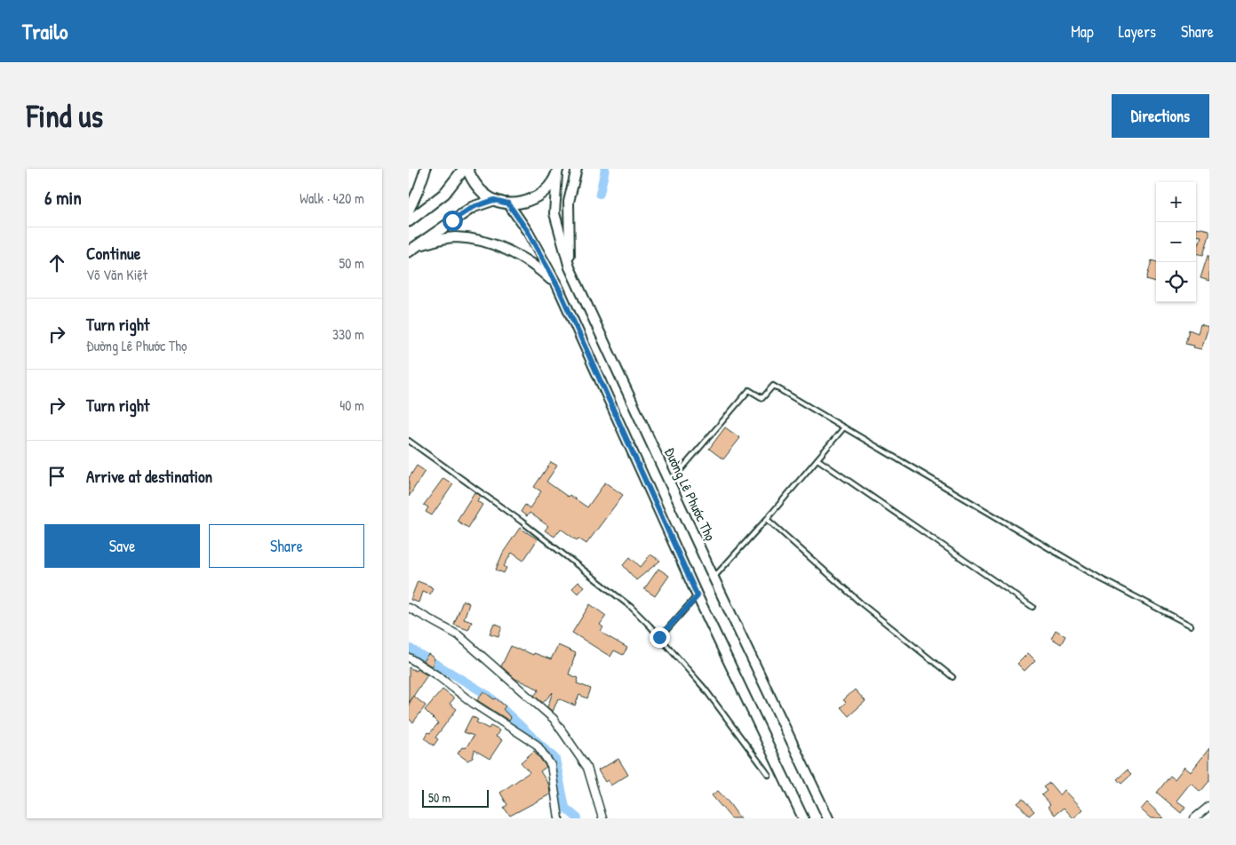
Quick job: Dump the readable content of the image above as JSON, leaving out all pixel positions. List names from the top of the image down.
{
  "streets": {
    "street": ["Đường Lê Phước Thọ"]
  },
  "scale_bar": "50 m",
  "page": {
    "header": "Trailo",
    "nav": ["Map", "Layers", "Share"],
    "buttons": [
      "Directions",
      ["Save", "Share"]
    ],
    "title": "Find us",
    "heading": ["6 min", "Walk · 420 m"],
    "map_buttons": ["+", "−"],
    "list": [
      ["Continue", "Võ Văn Kiệt", "50 m"],
      ["Turn right", "Đường Lê Phước Thọ", "330 m"],
      ["Turn right", "40 m"],
      "Arrive at destination"
    ],
    "scale": "50 m"
  }
}
